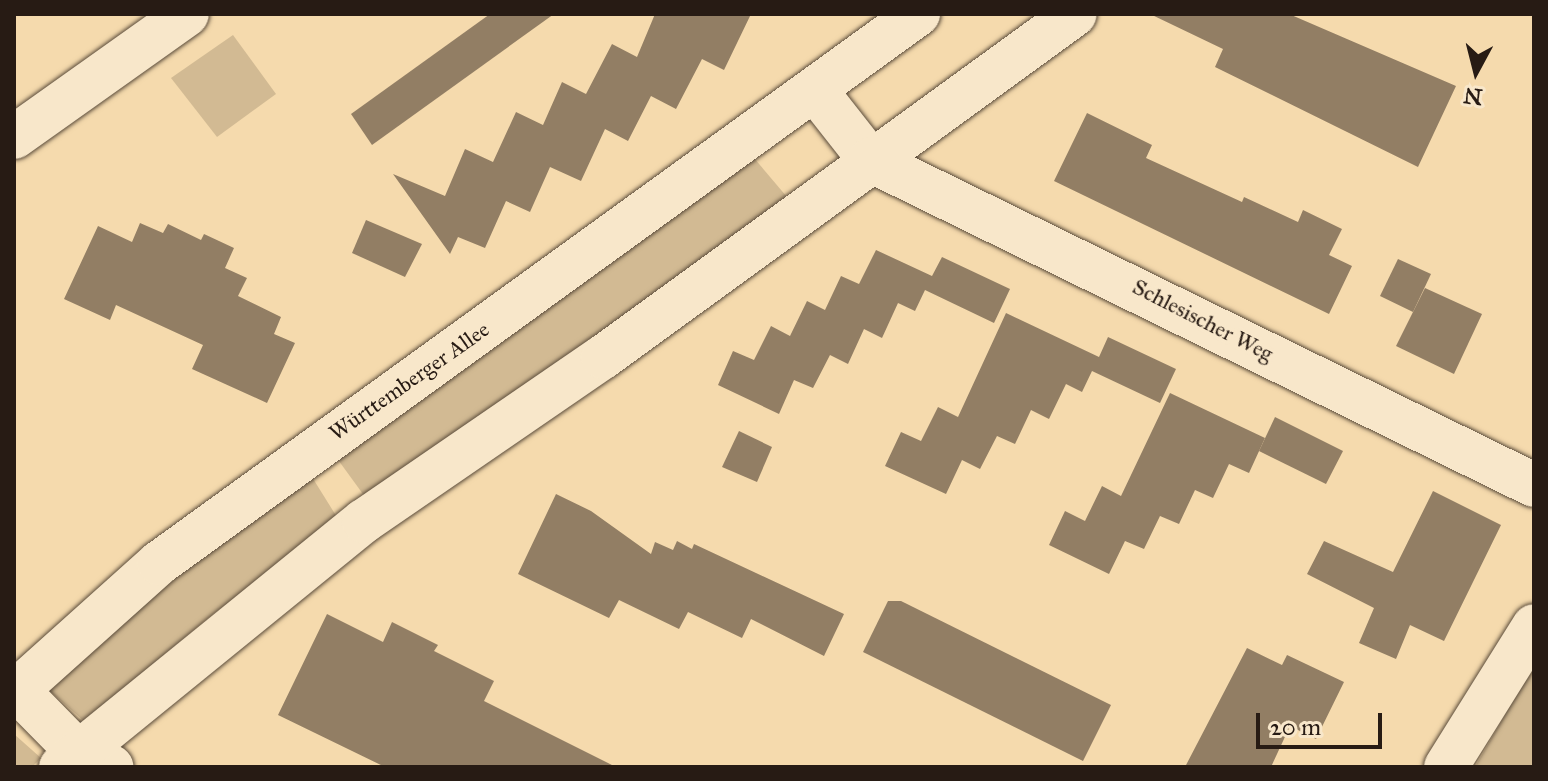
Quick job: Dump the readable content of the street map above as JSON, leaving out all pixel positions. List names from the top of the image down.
{
  "streets": {
    "street": ["Schlesischer Weg", "Württemberger Allee"]
  },
  "crossings": [
    ["Schlesischer Weg", "Württemberger Allee"]
  ],
  "scale_bar": "20 m",
  "north": "bottom"
}
